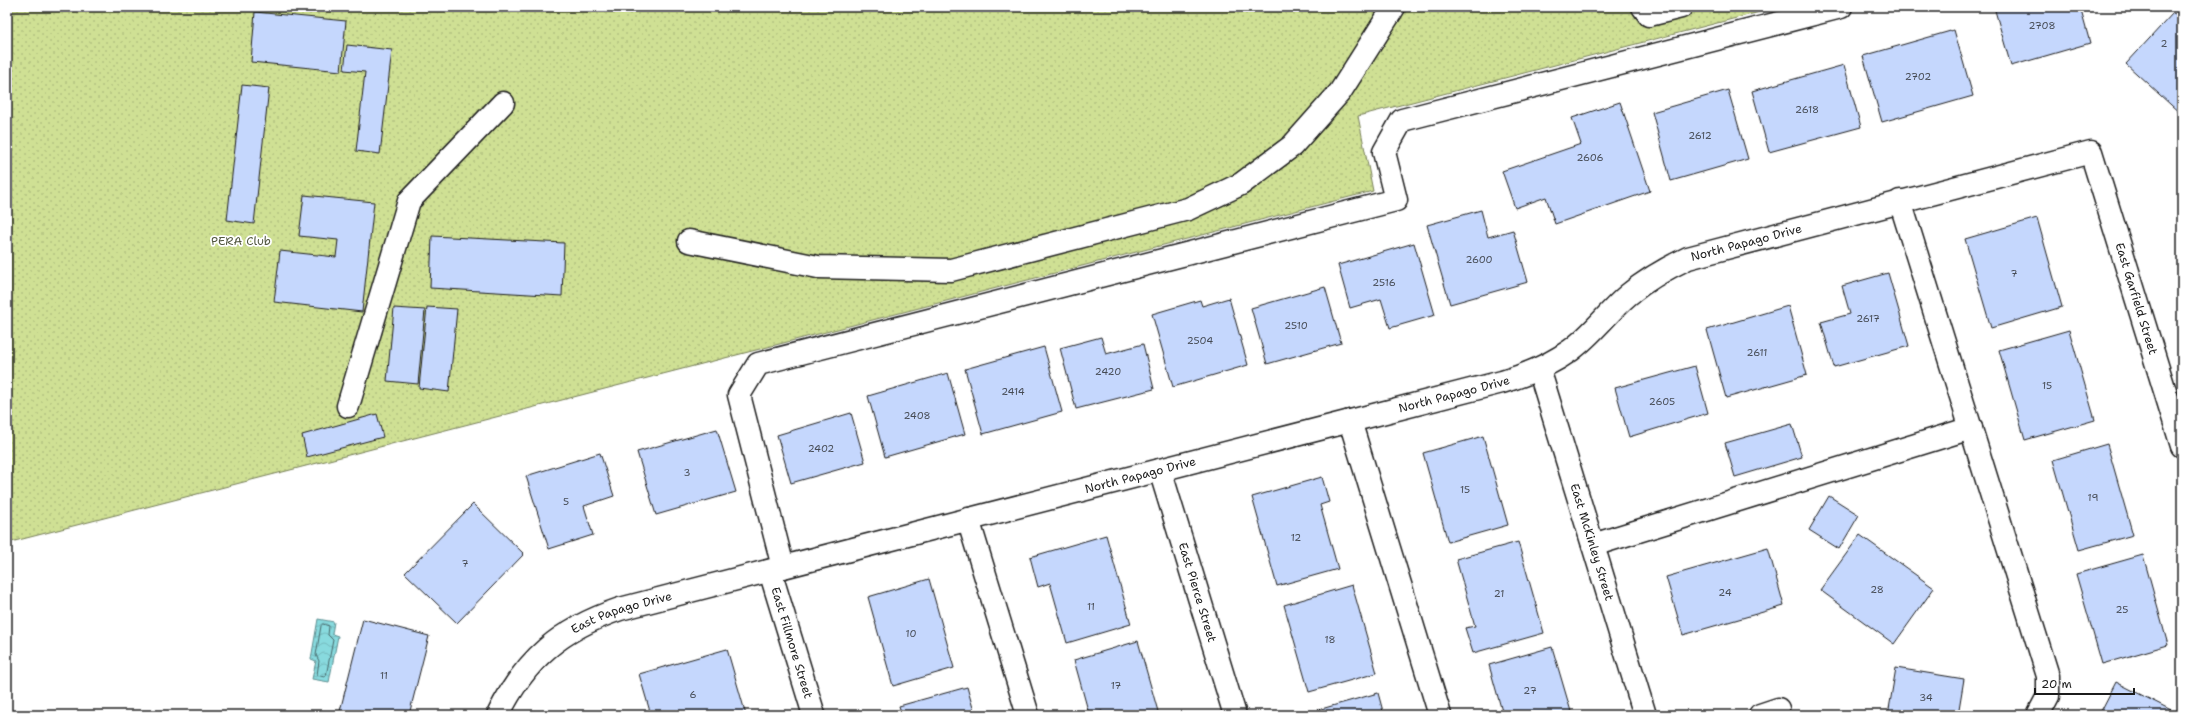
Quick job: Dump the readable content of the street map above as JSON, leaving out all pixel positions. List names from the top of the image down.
{
  "streets": {
    "street": [
      "North Papago Drive",
      "East Garfield Street",
      "East McKinley Street",
      "East Pierce Street",
      "East Papago Drive",
      "East Fillmore Street"
    ]
  },
  "crossings": [
    ["North Papago Drive", "East Garfield Street"],
    ["North Papago Drive", "East McKinley Street"],
    ["North Papago Drive", "East Pierce Street"],
    ["North Papago Drive", "East Papago Drive"],
    ["North Papago Drive", "East Fillmore Street"],
    ["East Papago Drive", "East Fillmore Street"]
  ],
  "parks": ["PERA Club"],
  "house_numbers": [
    "2708",
    "2",
    "2702",
    "2618",
    "2612",
    "2606",
    "2600",
    "7",
    "2516",
    "2617",
    "2510",
    "2504",
    "2611",
    "2420",
    "15",
    "2414",
    "2605",
    "2408",
    "2402",
    "3",
    "15",
    "19",
    "5",
    "12",
    "7",
    "28",
    "24",
    "21",
    "11",
    "25",
    "10",
    "18",
    "11",
    "17",
    "27",
    "6",
    "34"
  ],
  "scale_bar": "20 m"
}
